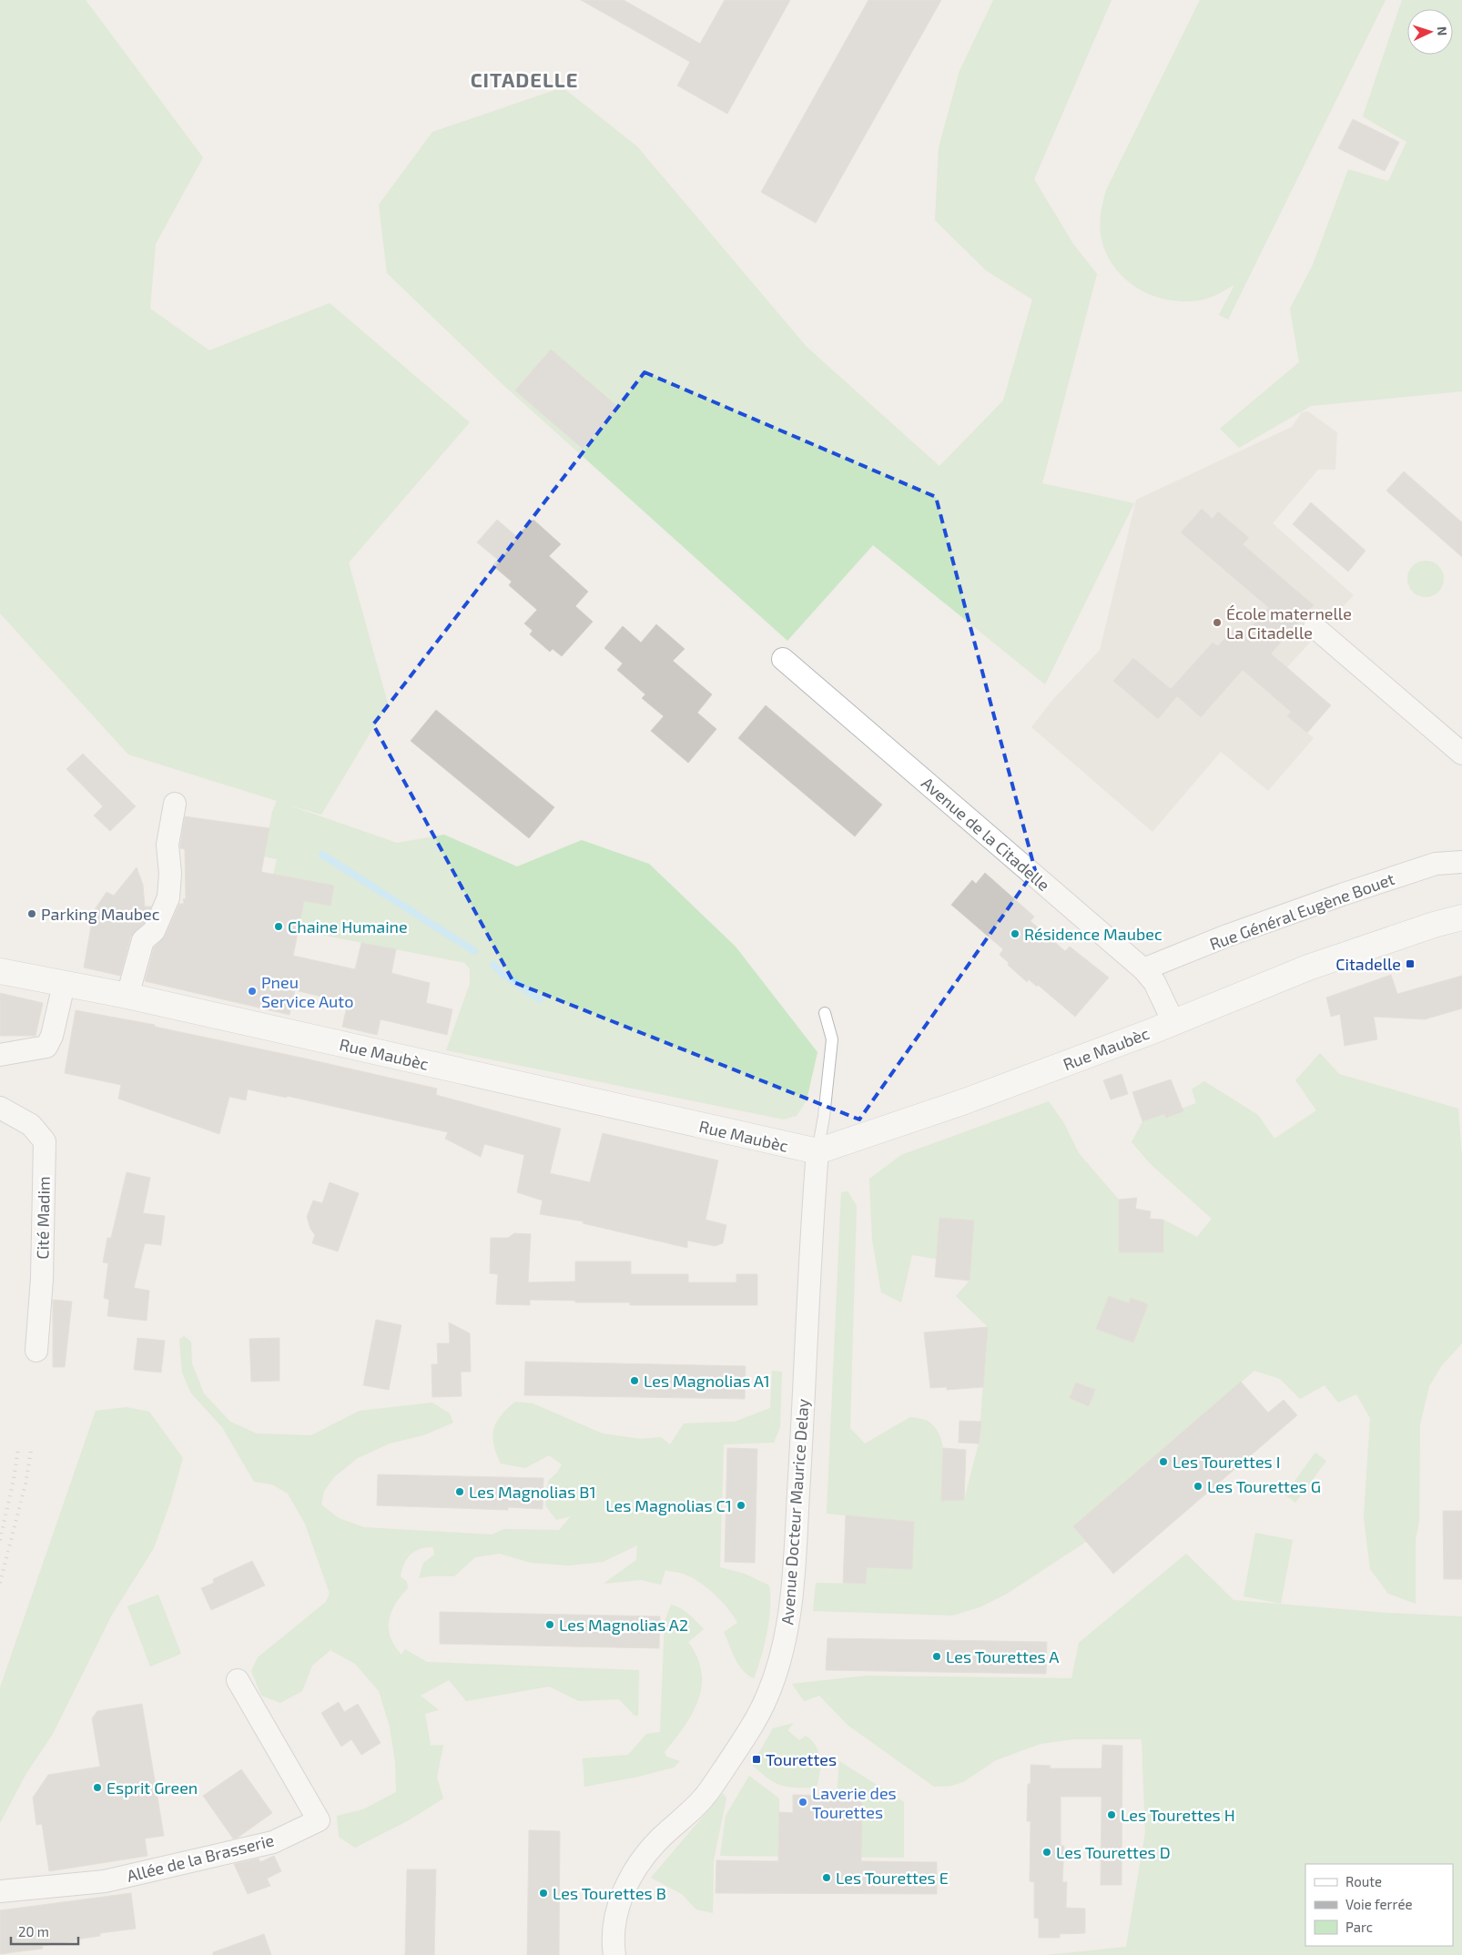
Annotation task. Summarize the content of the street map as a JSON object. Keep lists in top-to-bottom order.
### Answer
{
  "streets": {
    "main road": ["Rue Maubèc"],
    "street": [
      "Avenue de la Citadelle",
      "Rue Général Eugène Bouet",
      "Cité Madim",
      "Avenue Docteur Maurice Delay",
      "Allée de la Brasserie"
    ]
  },
  "crossings": [
    ["Avenue de la Citadelle", "Rue Général Eugène Bouet"],
    ["Avenue de la Citadelle", "Rue Maubèc"],
    ["Rue Maubèc", "Avenue Docteur Maurice Delay"]
  ],
  "districts": ["CITADELLE"],
  "places": {
    "other": [
      "École maternelle La Citadelle",
      "Parking Maubec",
      "Chaine Humaine",
      "Résidence Maubec",
      "Pneu Service Auto",
      "Les Magnolias A1",
      "Les Tourettes I",
      "Les Tourettes G",
      "Les Magnolias B1",
      "Les Magnolias C1",
      "Les Magnolias A2",
      "Les Tourettes A",
      "Esprit Green",
      "Laverie des Tourettes",
      "Les Tourettes H",
      "Les Tourettes D",
      "Les Tourettes E",
      "Les Tourettes B"
    ],
    "transit": ["Citadelle", "Tourettes"]
  },
  "legend": ["Route", "Voie ferrée", "Parc"],
  "scale_bar": "20 m",
  "north": "right"
}
